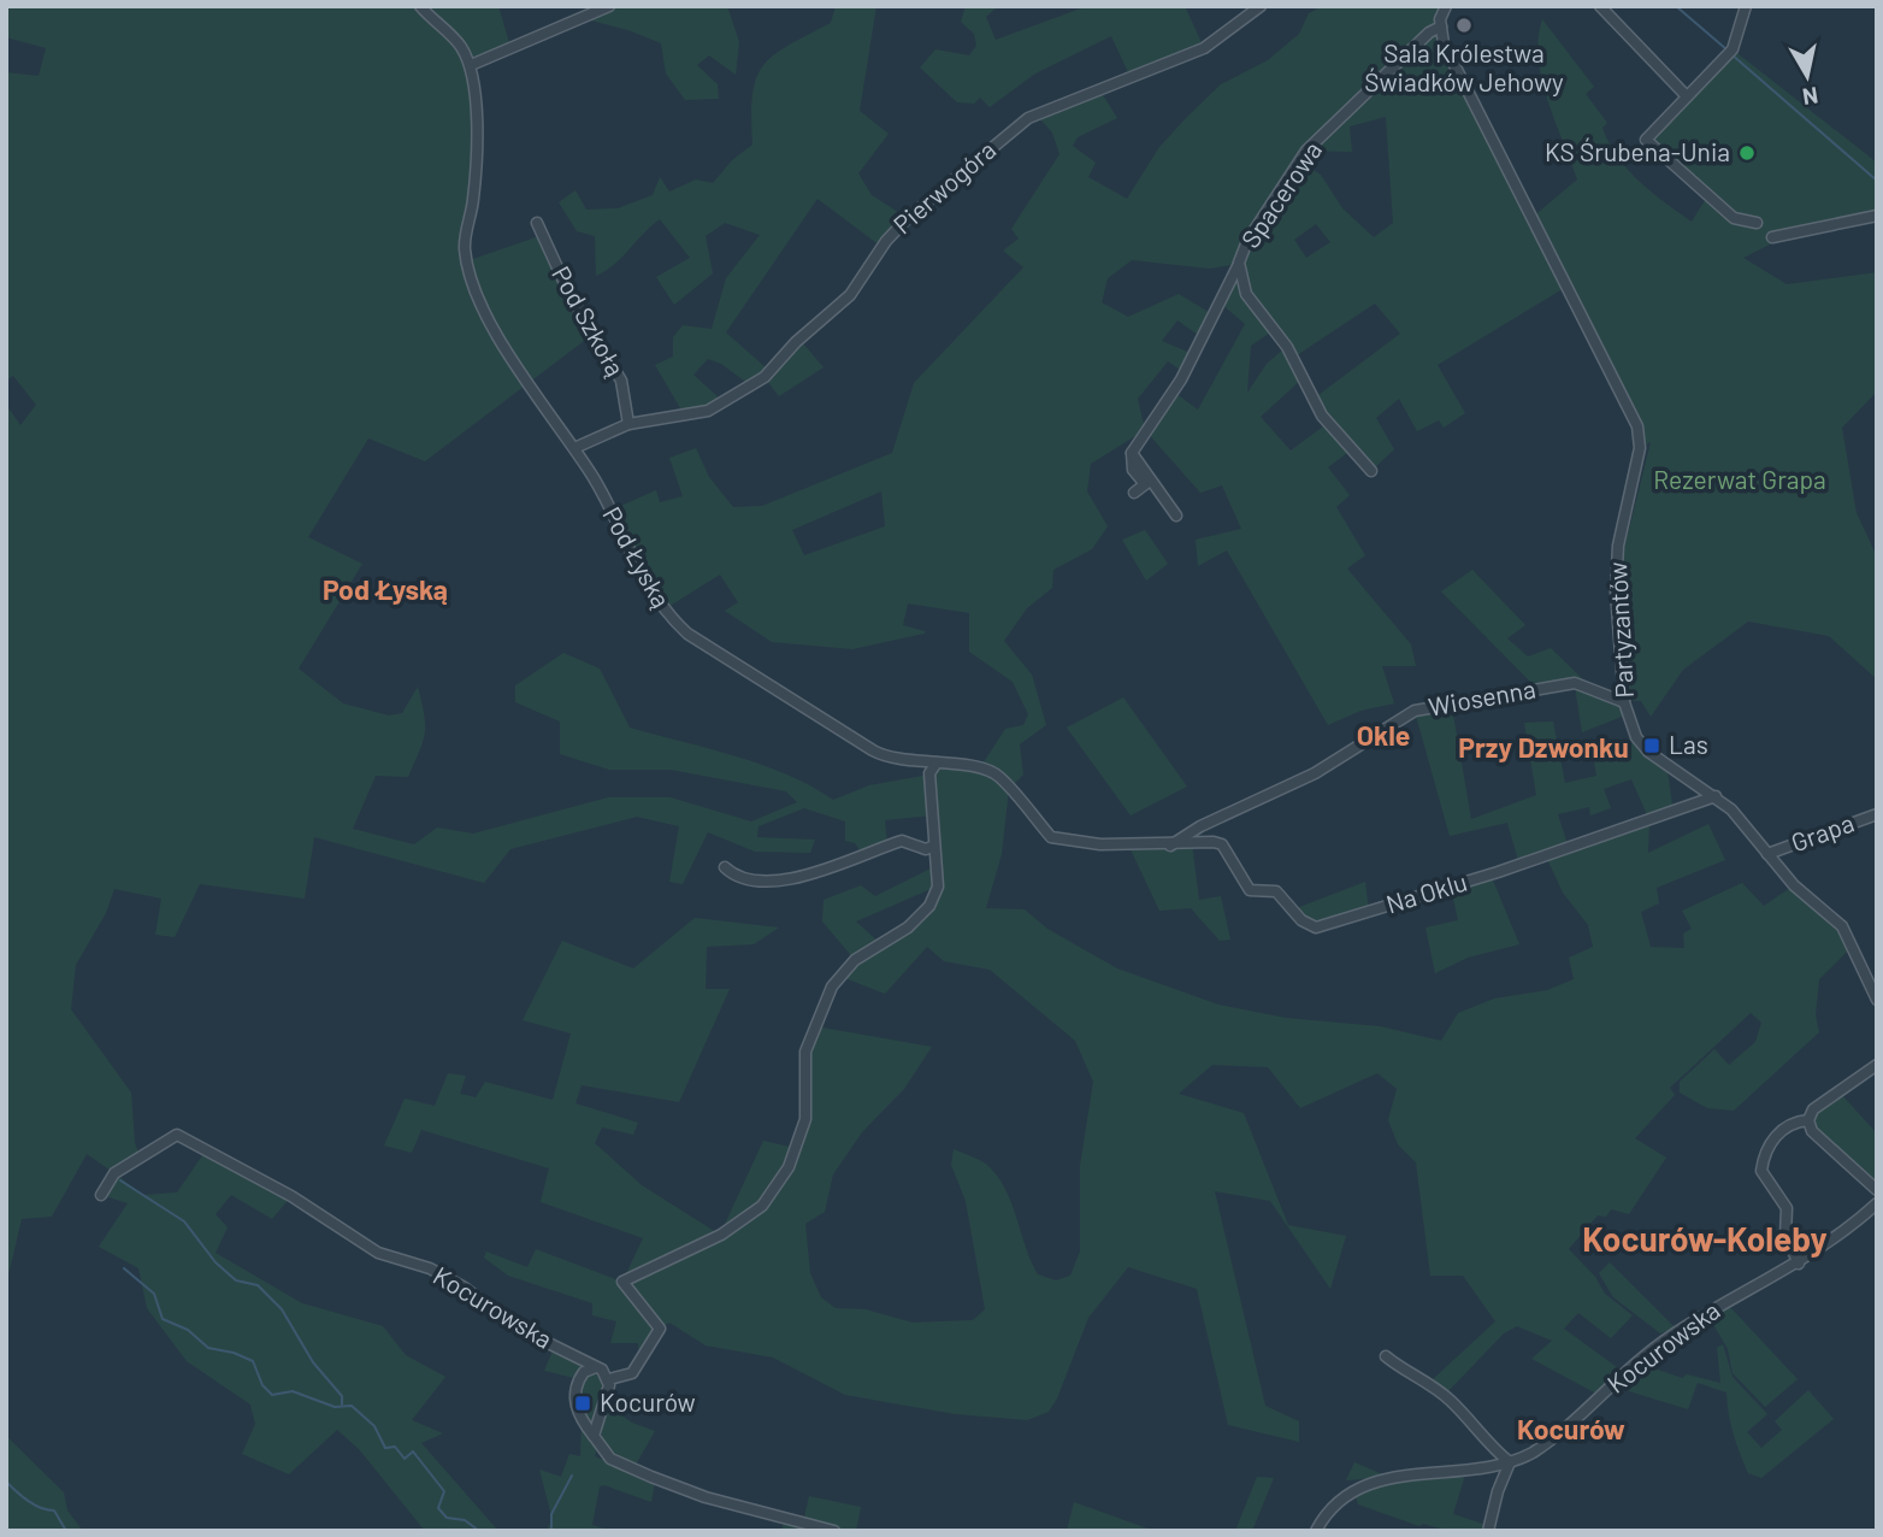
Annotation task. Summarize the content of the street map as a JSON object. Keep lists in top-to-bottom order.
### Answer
{
  "streets": {
    "street": [
      "Pierwogóra",
      "Spacerowa",
      "Pod Szkołą",
      "Pod Łyską",
      "Partyzantów",
      "Wiosenna",
      "Grapa",
      "Na Oklu",
      "Kocurowska"
    ]
  },
  "crossings": [
    ["Pierwogóra", "Pod Szkołą"],
    ["Pierwogóra", "Pod Łyską"],
    ["Spacerowa", "Partyzantów"],
    ["Pod Łyską", "Wiosenna"],
    ["Pod Łyską", "Na Oklu"],
    ["Partyzantów", "Wiosenna"],
    ["Partyzantów", "Grapa"],
    ["Partyzantów", "Na Oklu"],
    ["Wiosenna", "Na Oklu"]
  ],
  "districts": [
    "Pod Łyską",
    "Okle",
    "Przy Dzwonku",
    "Kocurów-Koleby",
    "Kocurów"
  ],
  "parks": ["Rezerwat Grapa"],
  "places": {
    "other": ["Sala Królestwa Świadków Jehowy", "KS Śrubena-Unia"],
    "transit": ["Las", "Kocurów"]
  },
  "north": "bottom"
}
